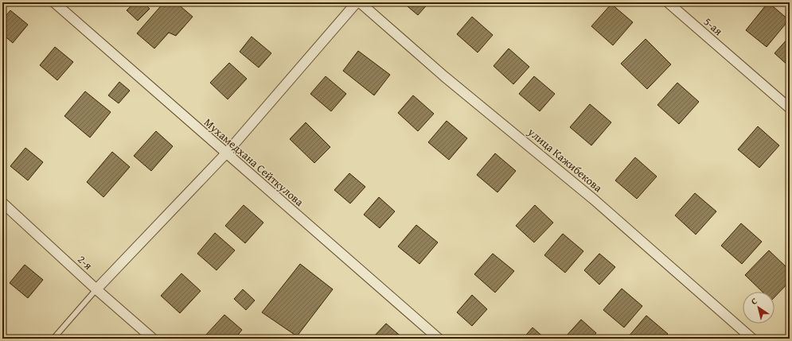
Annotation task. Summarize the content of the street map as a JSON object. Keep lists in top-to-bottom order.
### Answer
{
  "streets": {
    "street": [
      "5-ая",
      "улица Кажибекова",
      "Мухамедхана Сейткулова",
      "2-я"
    ]
  },
  "north": "top left"
}
